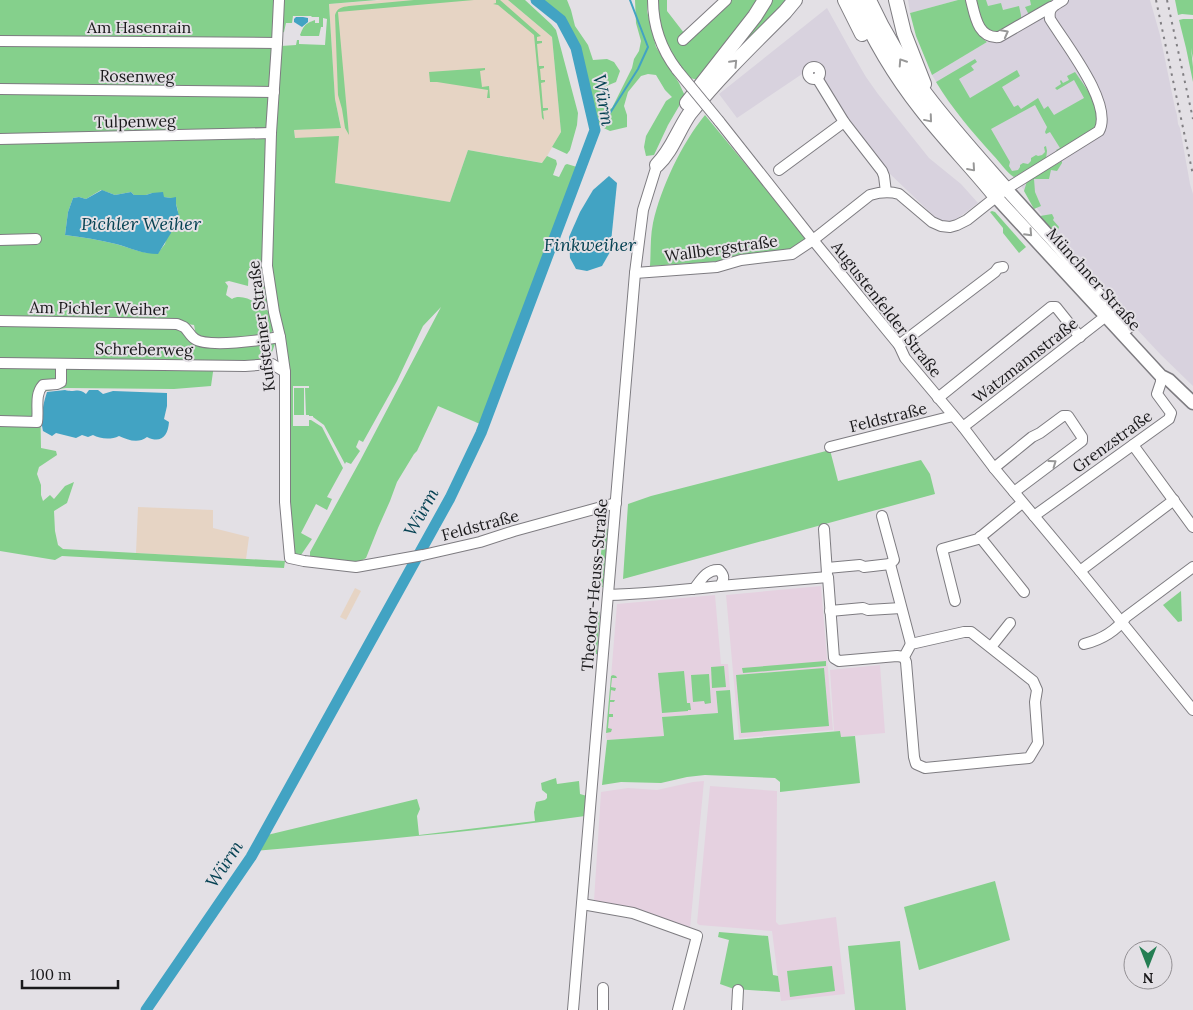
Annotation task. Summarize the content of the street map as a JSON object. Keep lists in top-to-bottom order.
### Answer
{
  "streets": {
    "main road": ["Münchner Straße"],
    "street": [
      "Am Hasenrain",
      "Rosenweg",
      "Tulpenweg",
      "Wallbergstraße",
      "Am Pichler Weiher",
      "Augustenfelder Straße",
      "Kufsteiner Straße",
      "Schreberweg",
      "Watzmannstraße",
      "Feldstraße",
      "Grenzstraße",
      "Theodor-Heuss-Straße"
    ]
  },
  "crossings": [
    ["Am Hasenrain", "Kufsteiner Straße"],
    ["Rosenweg", "Kufsteiner Straße"],
    ["Tulpenweg", "Kufsteiner Straße"],
    ["Wallbergstraße", "Augustenfelder Straße"],
    ["Wallbergstraße", "Theodor-Heuss-Straße"],
    ["Münchner Straße", "Watzmannstraße"],
    ["Münchner Straße", "Grenzstraße"],
    ["Am Pichler Weiher", "Kufsteiner Straße"],
    ["Augustenfelder Straße", "Watzmannstraße"],
    ["Augustenfelder Straße", "Feldstraße"],
    ["Augustenfelder Straße", "Grenzstraße"],
    ["Kufsteiner Straße", "Schreberweg"],
    ["Kufsteiner Straße", "Feldstraße"],
    ["Feldstraße", "Theodor-Heuss-Straße"]
  ],
  "water": ["Würm", "Pichler Weiher", "Finkweiher"],
  "scale_bar": "100 m",
  "north": "bottom"
}
